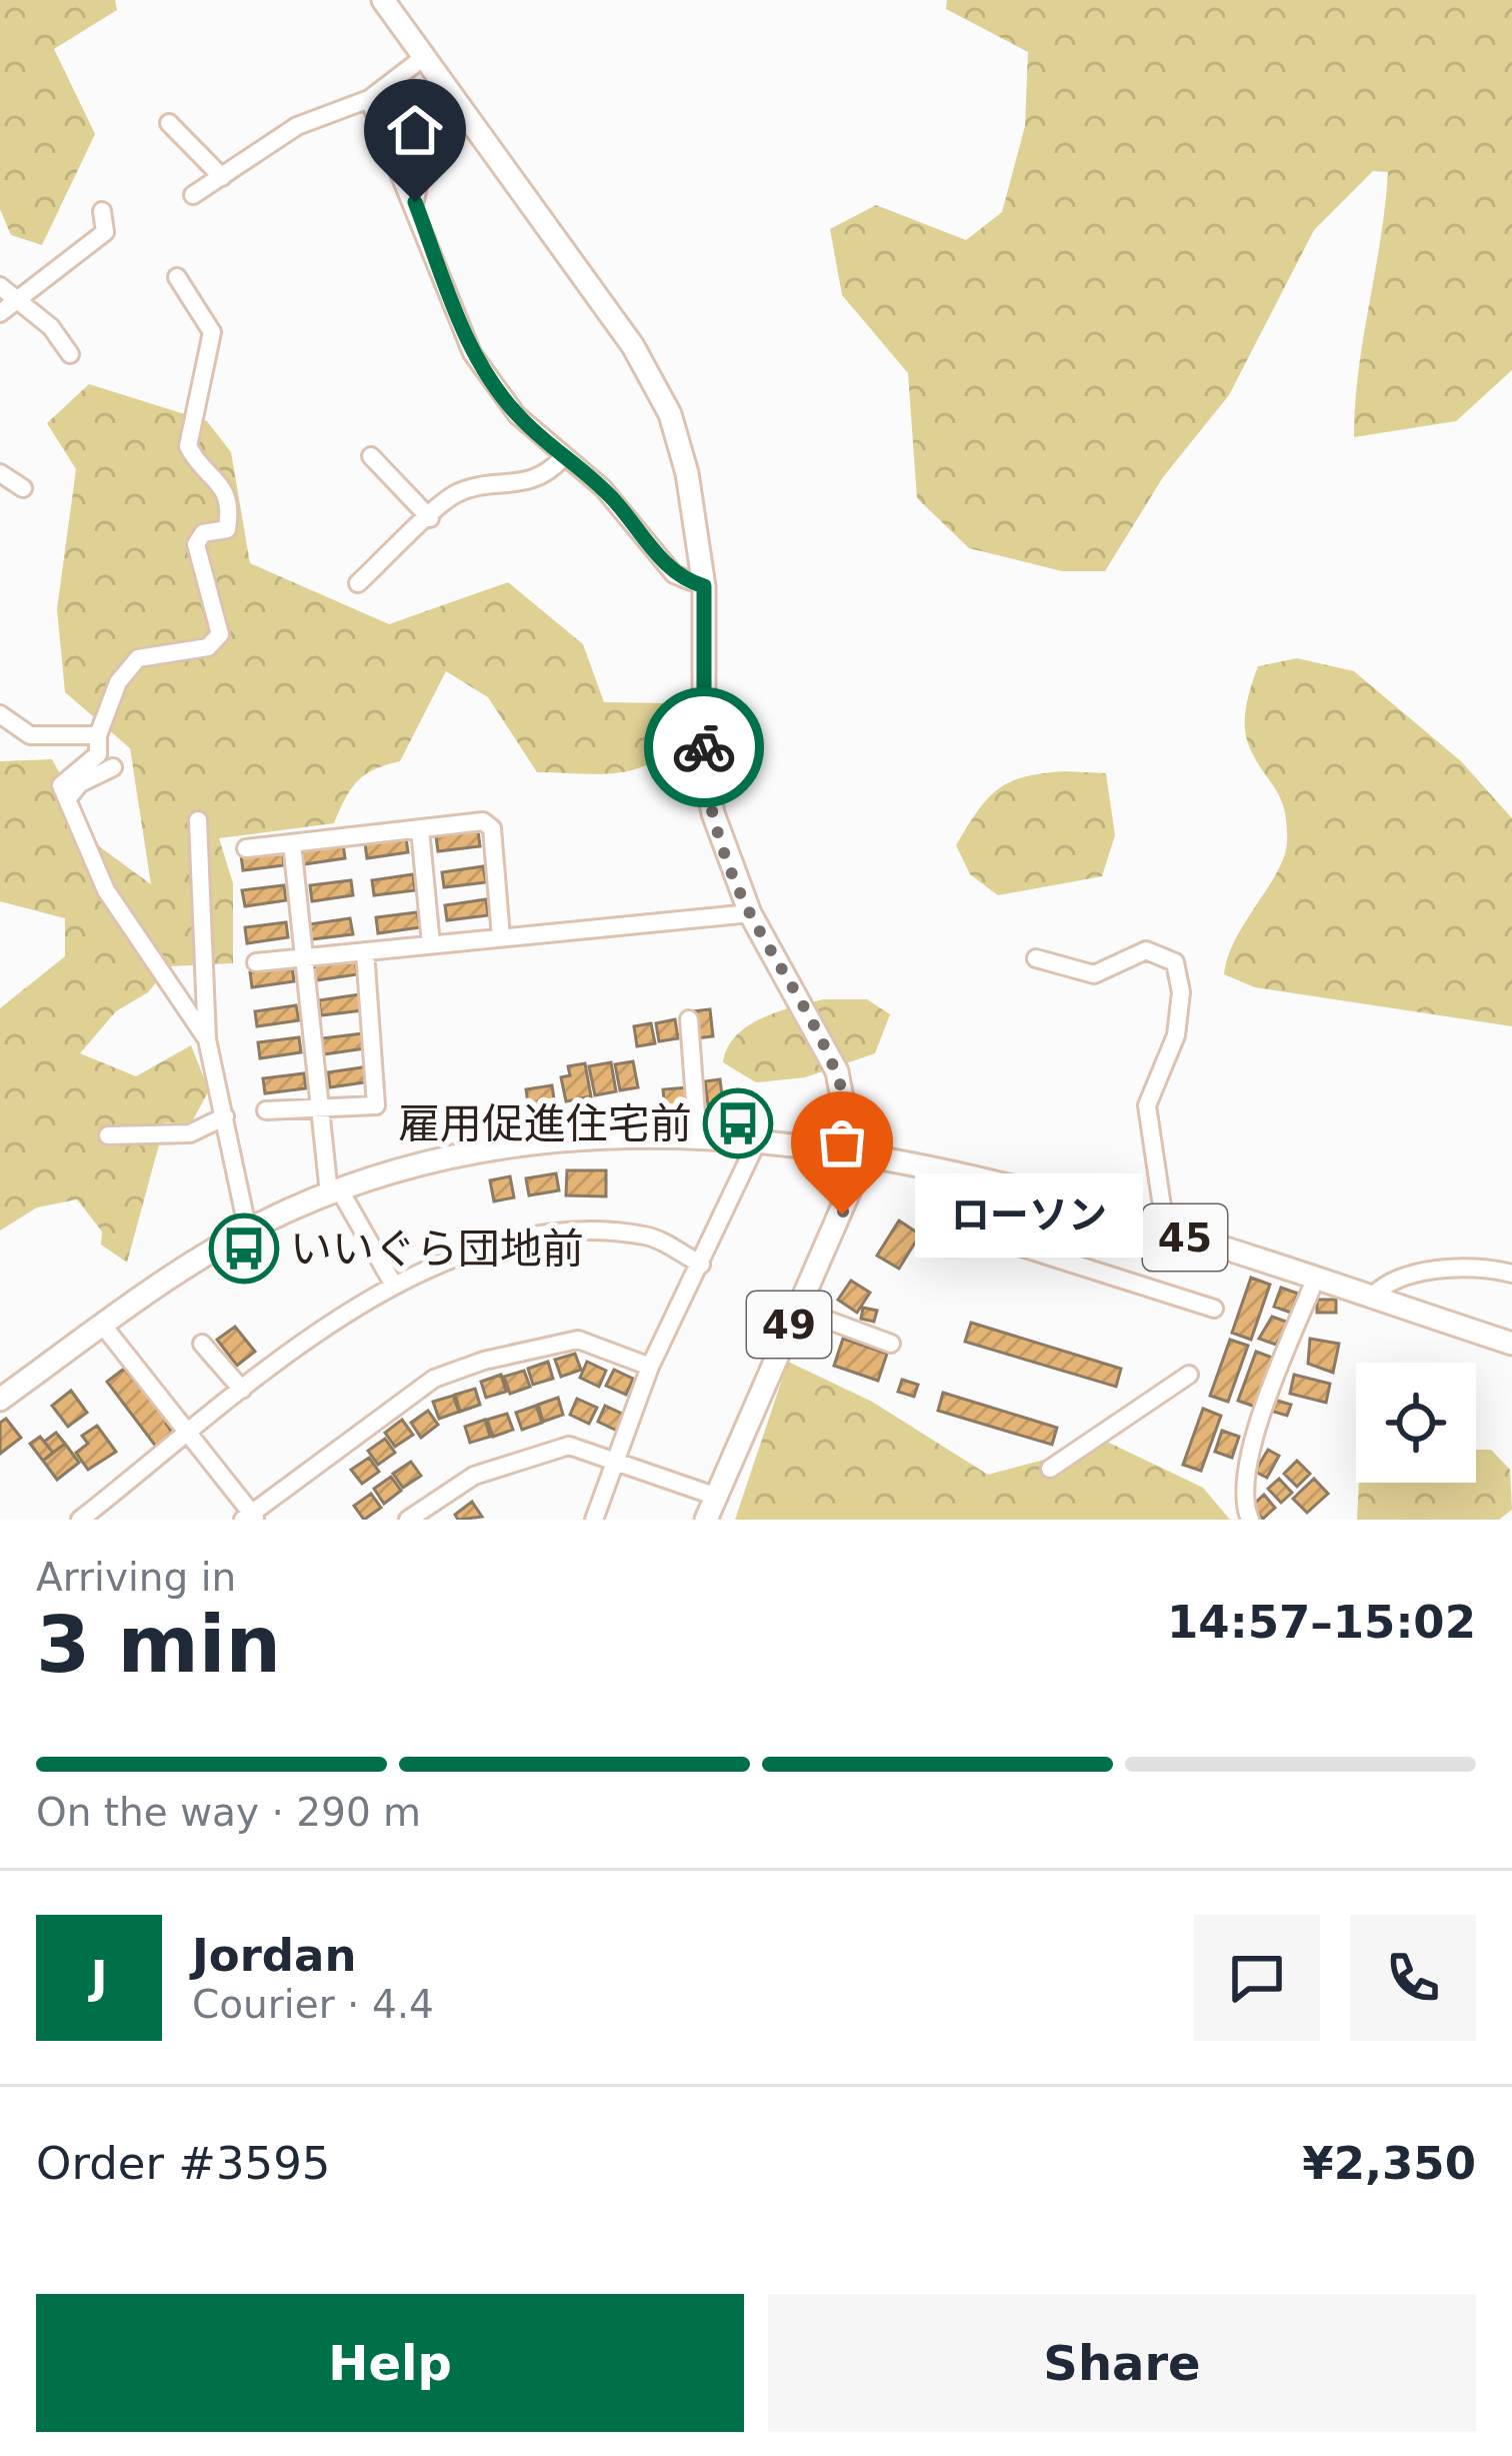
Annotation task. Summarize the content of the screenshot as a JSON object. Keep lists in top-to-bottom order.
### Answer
{
  "streets": {
    "main road": ["45", "49"]
  },
  "crossings": [
    ["45", "49"]
  ],
  "places": {
    "bus stop": ["雇用促進住宅前", "いいぐら団地前"],
    "other": ["ローソン"]
  },
  "page": {
    "bubble": "ローソン",
    "heading": ["3 min", "Arriving in", "14:57–15:02"],
    "panel": [
      "Jordan",
      "Courier · 4.4",
      "Order #3595",
      "¥2,350"
    ],
    "bar": "On the way · 290 m",
    "round": "J",
    "buttons": ["Help", "Share"]
  }
}
